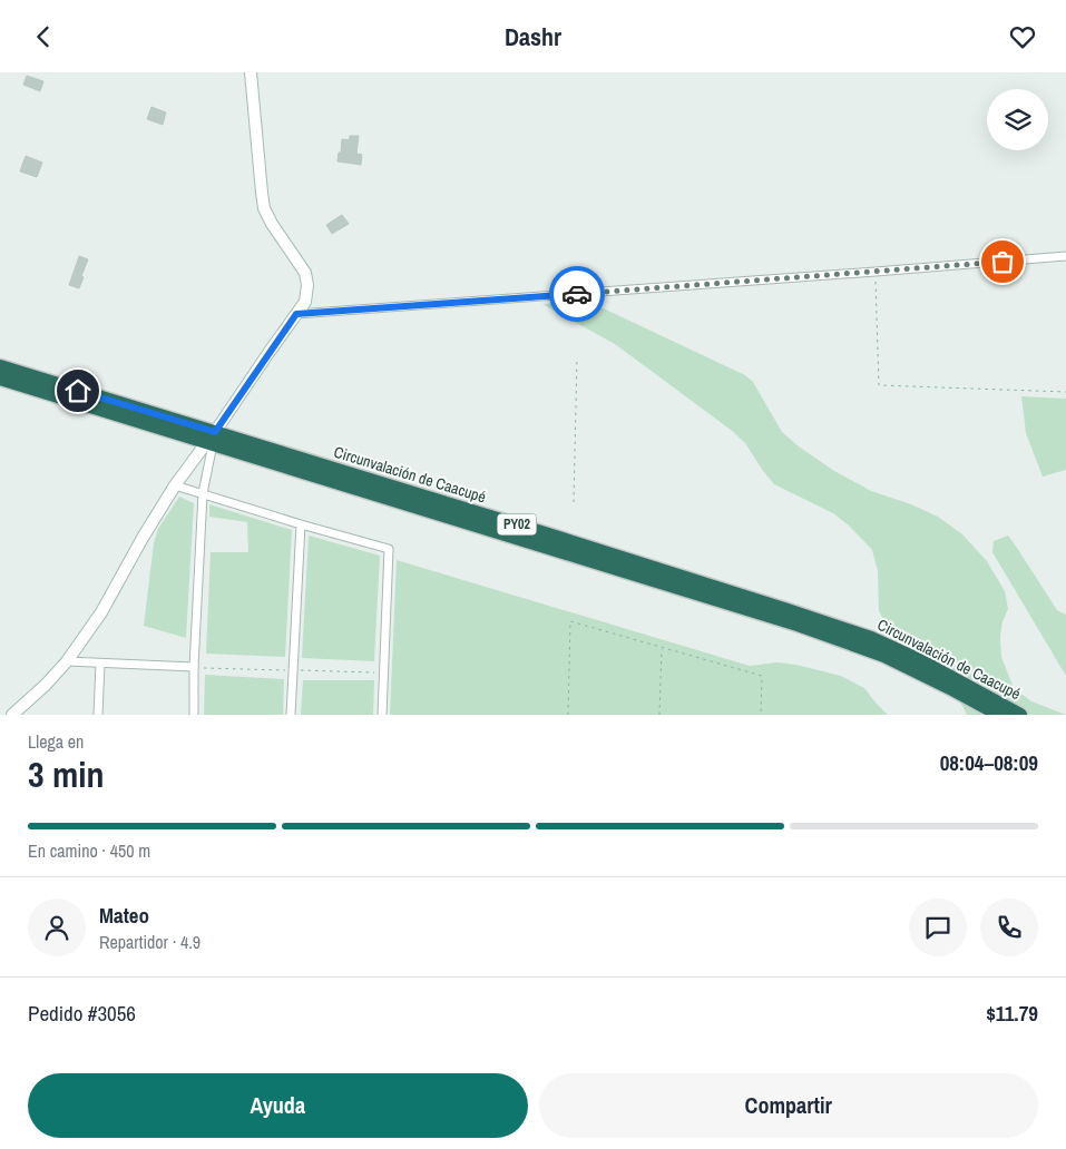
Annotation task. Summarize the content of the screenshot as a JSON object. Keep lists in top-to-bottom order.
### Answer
{
  "streets": {
    "highway": ["Circunvalación de Caacupé", "PY02"]
  },
  "page": {
    "header": "Dashr",
    "heading": ["3 min", "Llega en", "08:04–08:09"],
    "panel": [
      "Mateo",
      "Repartidor · 4.9",
      "Pedido #3056",
      "$11.79"
    ],
    "bar": "En camino · 450 m",
    "buttons": ["Ayuda", "Compartir"]
  }
}
